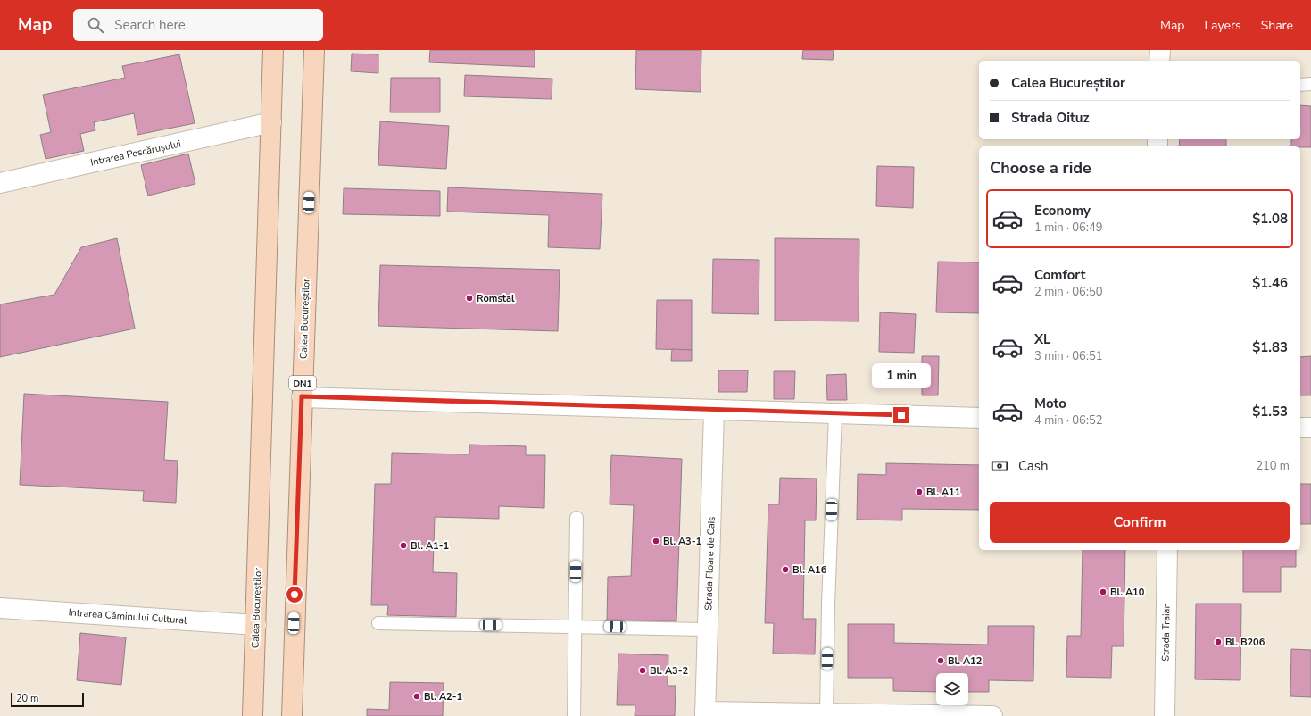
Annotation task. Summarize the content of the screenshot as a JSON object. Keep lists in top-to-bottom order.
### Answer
{
  "streets": {
    "highway": ["Calea Bucureștilor", "DN1"],
    "street": [
      "Intrarea Pescărușului",
      "Strada Floare de Cais",
      "Intrarea Căminului Cultural",
      "Strada Traian"
    ]
  },
  "crossings": [
    ["Intrarea Pescărușului", "Calea Bucureștilor"],
    ["Calea Bucureștilor", "Intrarea Căminului Cultural"]
  ],
  "places": [
    "Romstal",
    "Bl. A11",
    "Bl. A3-1",
    "Bl. A1-1",
    "Bl. A16",
    "Bl. A10",
    "Bl. B206",
    "Bl. A12",
    "Bl. A3-2",
    "Bl. A2-1"
  ],
  "scale_bar": "20 m",
  "page": {
    "header": "Map",
    "search": "Search here",
    "nav": ["Map", "Layers", "Share"],
    "banner": ["Calea Bucureștilor", "Strada Oituz"],
    "heading": "Choose a ride",
    "list": [
      {
        "name": "Economy",
        "note": "1 min · 06:49",
        "value": "$1.08"
      },
      {
        "name": "Comfort",
        "note": "2 min · 06:50",
        "value": "$1.46"
      },
      {
        "name": "XL",
        "note": "3 min · 06:51",
        "value": "$1.83"
      },
      {
        "name": "Moto",
        "note": "4 min · 06:52",
        "value": "$1.53"
      }
    ],
    "bubble": "1 min",
    "pay": ["Cash", "210 m"],
    "buttons": "Confirm",
    "scale": "20 m"
  }
}
